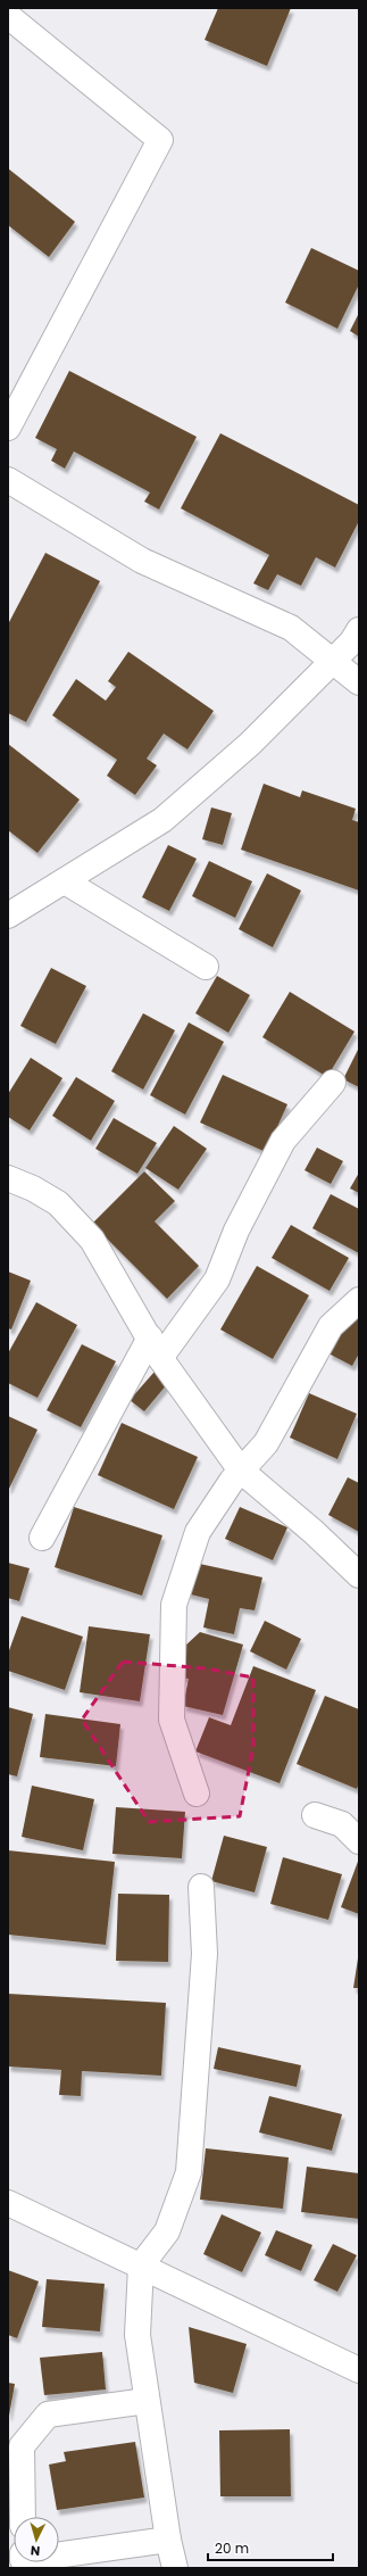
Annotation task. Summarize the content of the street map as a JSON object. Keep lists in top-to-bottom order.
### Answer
{
  "scale_bar": "20 m",
  "north": "bottom"
}
